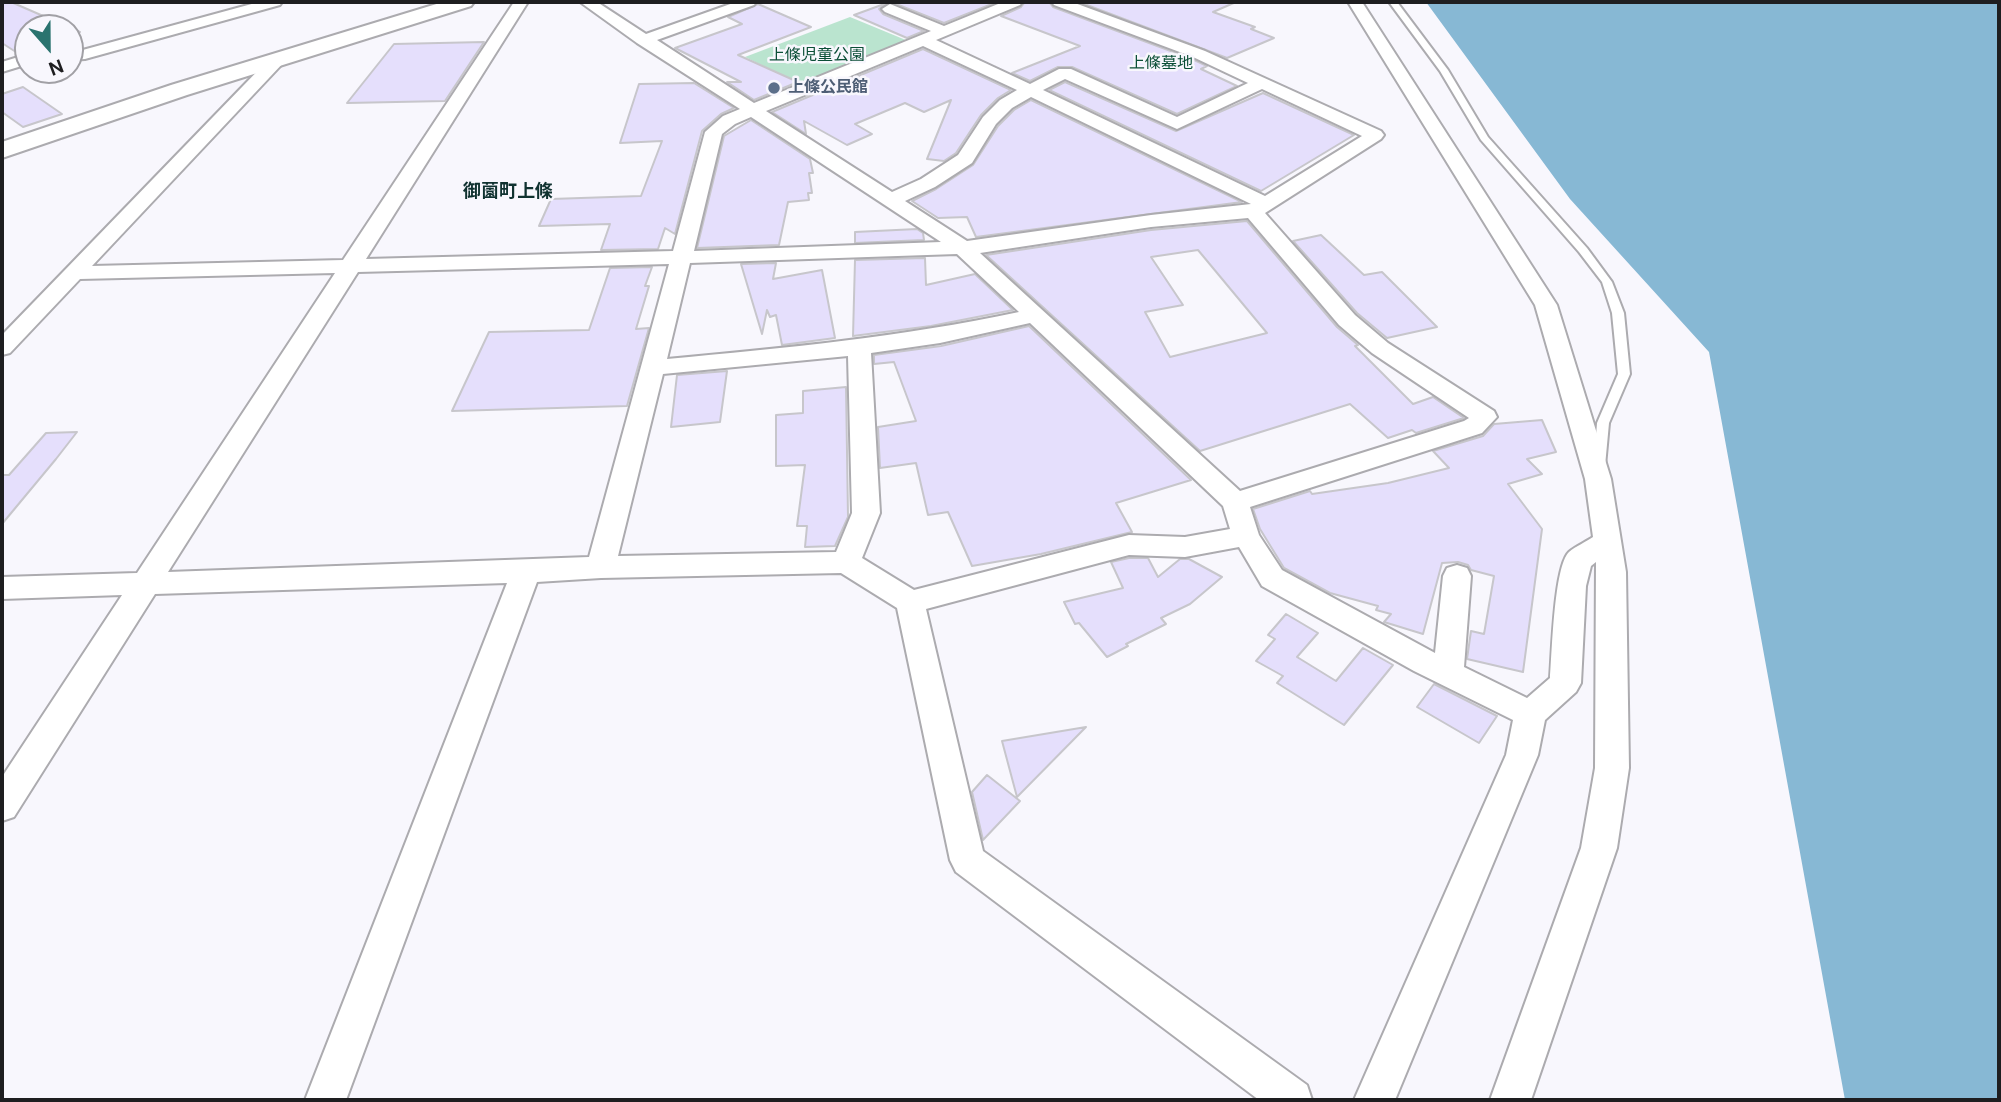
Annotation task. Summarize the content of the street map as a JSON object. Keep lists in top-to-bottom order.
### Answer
{
  "districts": ["御薗町上條"],
  "parks": ["上條児童公園", "上條墓地"],
  "places": ["上條公民館"],
  "north": "bottom"
}
